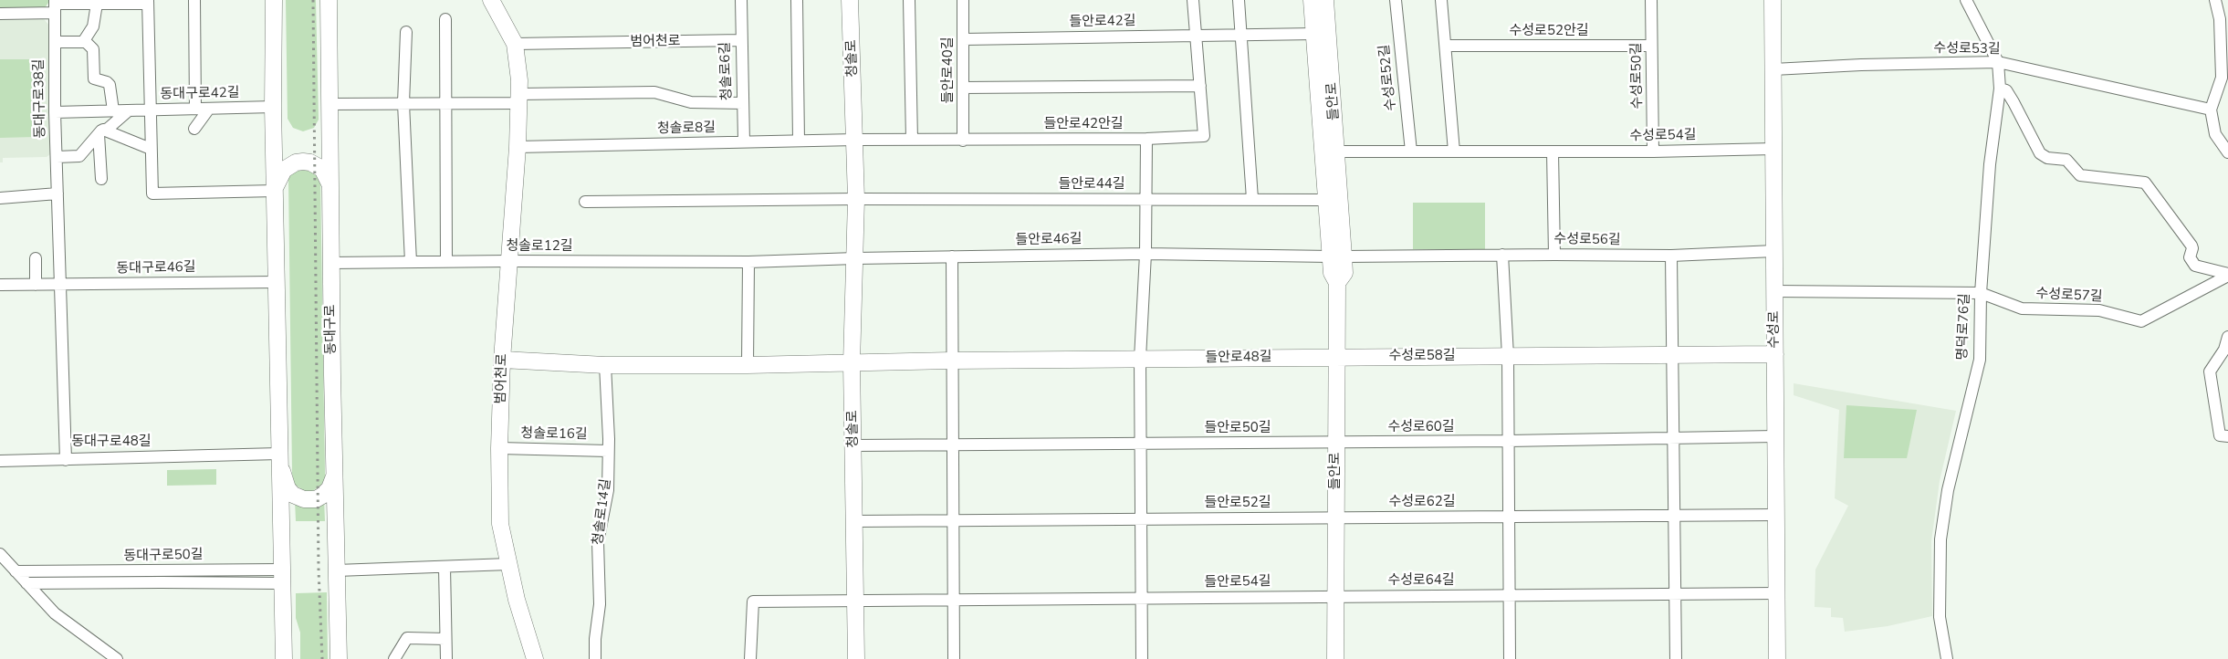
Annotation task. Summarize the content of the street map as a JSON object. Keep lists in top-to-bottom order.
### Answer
{
  "streets": {
    "main road": [
      "범어천로",
      "청솔로",
      "들안로",
      "동대구로",
      "수성로",
      "수성로58길",
      "들안로48길"
    ],
    "street": [
      "들안로42길",
      "수성로52안길",
      "수성로53길",
      "들안로40길",
      "청솔로6길",
      "수성로50길",
      "수성로52길",
      "동대구로42길",
      "동대구로38길",
      "들안로42안길",
      "청솔로8길",
      "수성로54길",
      "들안로44길",
      "들안로46길",
      "수성로56길",
      "청솔로12길",
      "동대구로46길",
      "수성로57길",
      "명덕로76길",
      "수성로60길",
      "들안로50길",
      "청솔로16길",
      "동대구로48길",
      "수성로62길",
      "들안로52길",
      "청솔로14길",
      "동대구로50길",
      "수성로64길",
      "들안로54길"
    ]
  },
  "crossings": [
    ["들안로42길", "들안로40길"],
    ["들안로42길", "들안로"],
    ["들안로42길", "들안로42안길"],
    ["수성로52안길", "수성로50길"],
    ["범어천로", "청솔로6길"],
    ["범어천로", "청솔로8길"],
    ["범어천로", "청솔로12길"],
    ["범어천로", "청솔로16길"],
    ["수성로53길", "명덕로76길"],
    ["수성로53길", "수성로"],
    ["청솔로", "들안로42안길"],
    ["청솔로", "청솔로8길"],
    ["청솔로", "들안로44길"],
    ["청솔로", "들안로46길"],
    ["청솔로", "청솔로12길"],
    ["청솔로", "들안로48길"],
    ["청솔로", "들안로50길"],
    ["청솔로", "들안로52길"],
    ["청솔로", "들안로54길"],
    ["들안로40길", "들안로42안길"],
    ["청솔로6길", "청솔로8길"],
    ["수성로50길", "수성로54길"],
    ["수성로52길", "수성로54길"],
    ["동대구로42길", "동대구로38길"],
    ["동대구로38길", "동대구로46길"],
    ["동대구로38길", "동대구로48길"],
    ["들안로", "수성로54길"],
    ["들안로", "들안로44길"],
    ["들안로", "들안로46길"],
    ["들안로", "수성로56길"],
    ["들안로", "수성로58길"],
    ["들안로", "들안로48길"],
    ["들안로", "수성로60길"],
    ["들안로", "들안로50길"],
    ["들안로", "수성로62길"],
    ["들안로", "들안로52길"],
    ["들안로", "수성로64길"],
    ["들안로", "들안로54길"],
    ["들안로42안길", "청솔로8길"],
    ["수성로54길", "수성로"],
    ["들안로46길", "수성로56길"],
    ["들안로46길", "청솔로12길"],
    ["수성로56길", "수성로"],
    ["청솔로12길", "동대구로"],
    ["동대구로46길", "동대구로48길"],
    ["수성로57길", "명덕로76길"],
    ["수성로57길", "수성로"],
    ["수성로", "수성로58길"],
    ["수성로", "수성로60길"],
    ["수성로", "수성로62길"],
    ["수성로", "수성로64길"],
    ["수성로58길", "들안로48길"],
    ["수성로60길", "들안로50길"],
    ["청솔로16길", "청솔로14길"],
    ["수성로62길", "들안로52길"],
    ["수성로64길", "들안로54길"]
  ]
}
